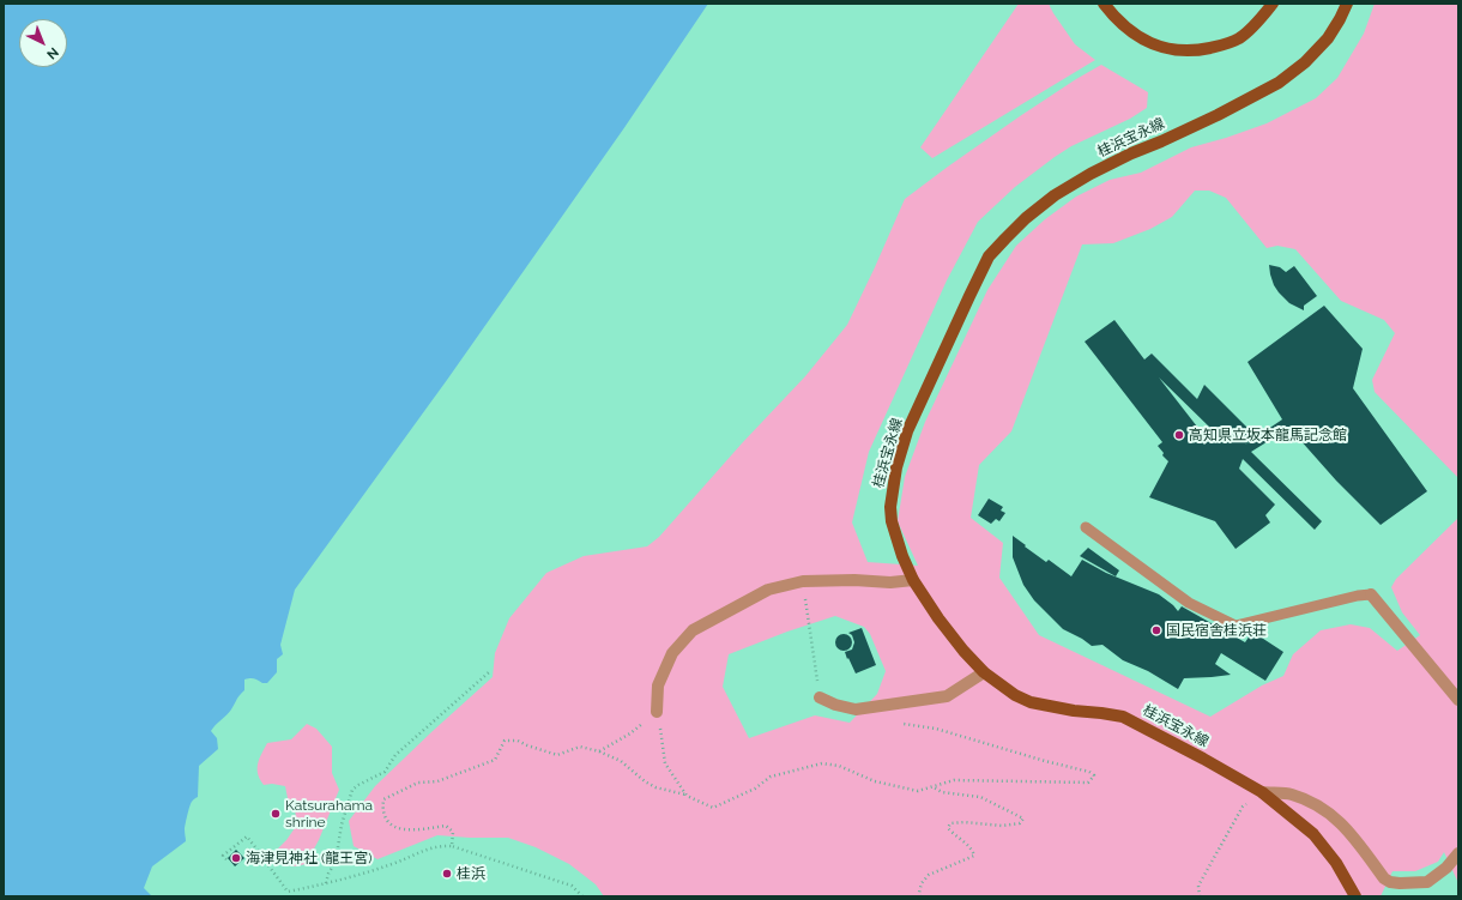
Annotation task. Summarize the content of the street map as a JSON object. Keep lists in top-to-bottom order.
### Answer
{
  "streets": {
    "main road": ["桂浜宝永線"]
  },
  "places": [
    "高知県立坂本龍馬記念館",
    "国民宿舎桂浜荘",
    "Katsurahama shrine",
    "海津見神社 (龍王宮)",
    "桂浜"
  ],
  "north": "bottom right"
}
